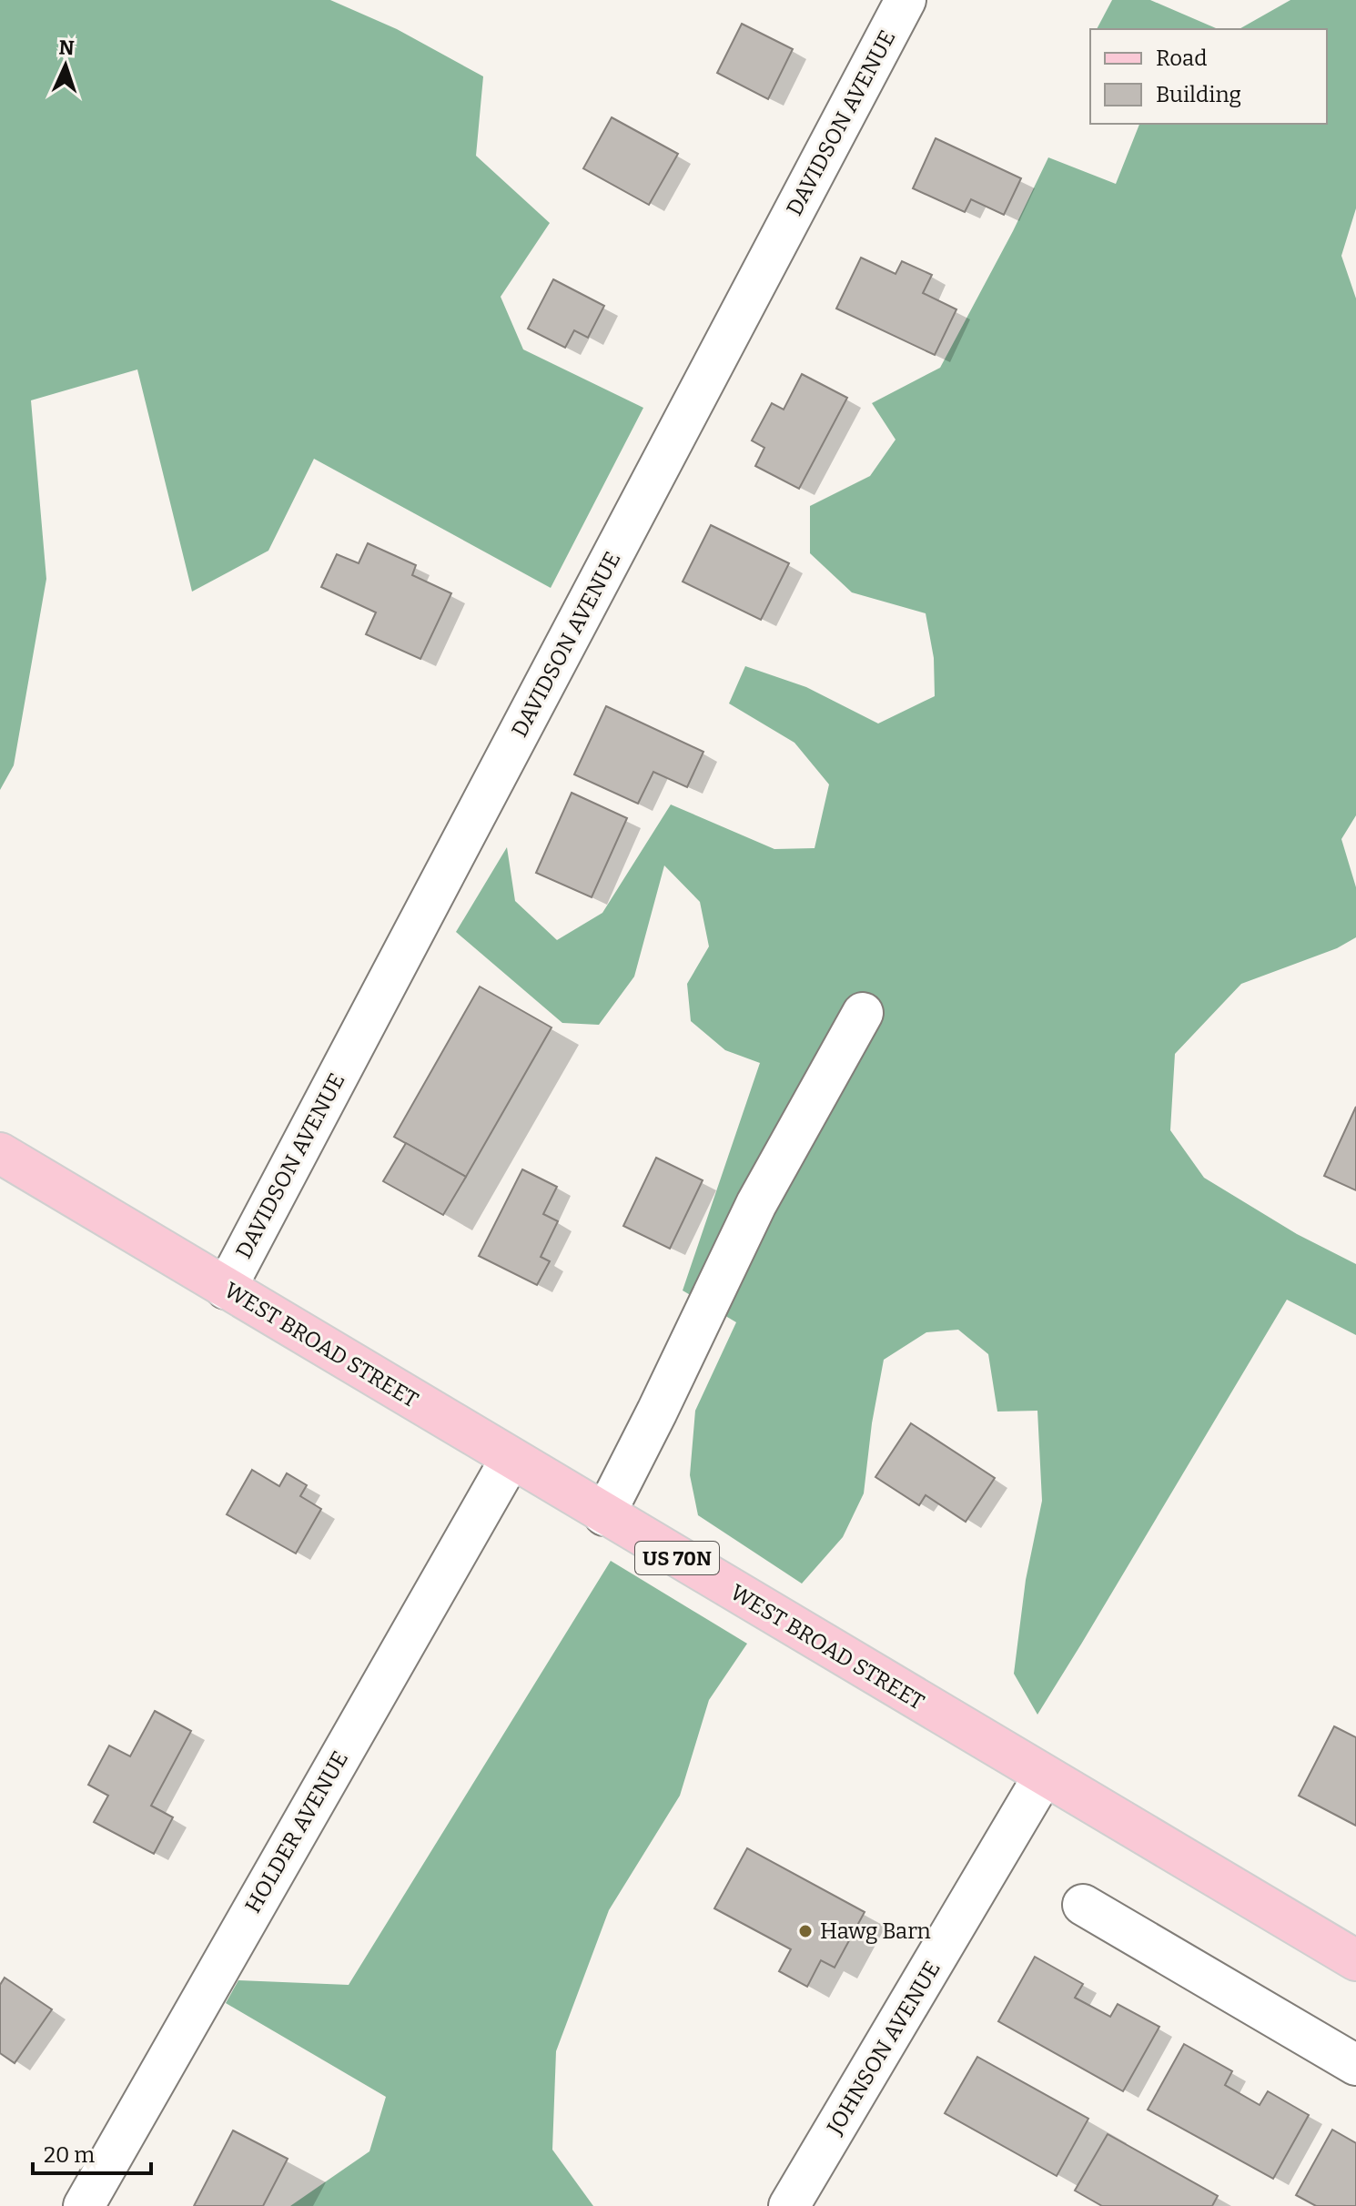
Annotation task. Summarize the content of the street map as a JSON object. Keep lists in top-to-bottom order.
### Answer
{
  "streets": {
    "main road": ["WEST BROAD STREET", "US 70N"],
    "street": ["DAVIDSON AVENUE", "HOLDER AVENUE", "JOHNSON AVENUE"]
  },
  "crossings": [
    ["DAVIDSON AVENUE", "WEST BROAD STREET"],
    ["WEST BROAD STREET", "HOLDER AVENUE"],
    ["WEST BROAD STREET", "JOHNSON AVENUE"]
  ],
  "places": ["Hawg Barn"],
  "legend": ["Road", "Building"],
  "scale_bar": "20 m",
  "north": "top"
}
